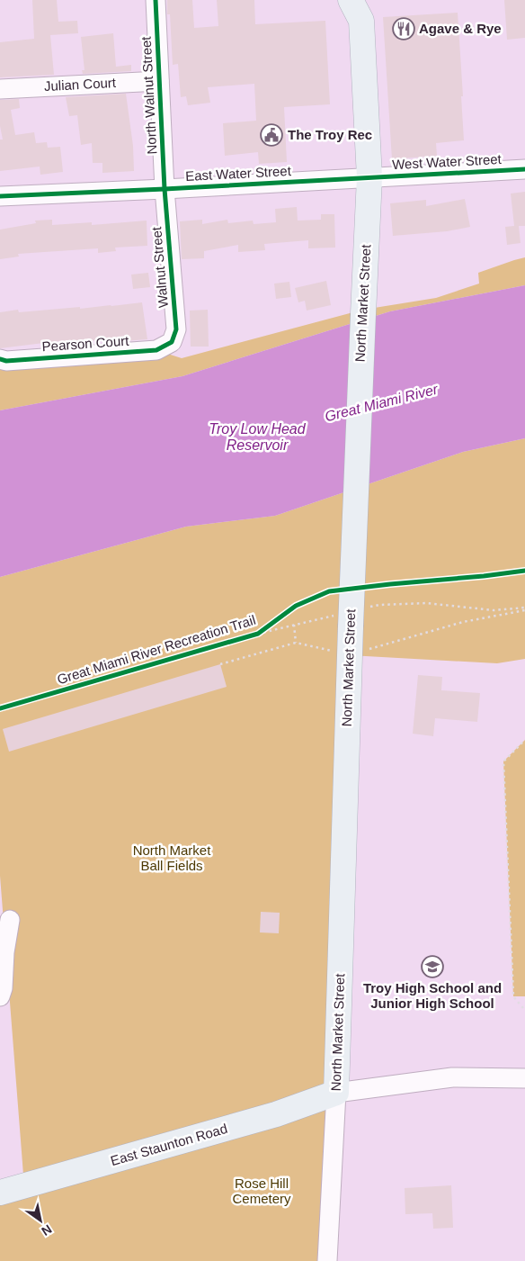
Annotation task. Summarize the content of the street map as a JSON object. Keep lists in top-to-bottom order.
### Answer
{
  "streets": {
    "main road": ["North Market Street", "East Staunton Road"],
    "street": [
      "Julian Court",
      "North Walnut Street",
      "West Water Street",
      "East Water Street",
      "Walnut Street",
      "Pearson Court"
    ],
    "cycle path": ["Great Miami River Recreation Trail"]
  },
  "crossings": [
    ["Julian Court", "North Walnut Street"],
    ["North Walnut Street", "East Water Street"],
    ["North Walnut Street", "Walnut Street"],
    ["West Water Street", "East Water Street"],
    ["West Water Street", "North Market Street"],
    ["East Water Street", "Walnut Street"],
    ["East Water Street", "North Market Street"],
    ["Walnut Street", "Pearson Court"],
    ["North Market Street", "East Staunton Road"]
  ],
  "water": ["Great Miami River", "Troy Low Head Reservoir"],
  "parks": ["North Market Ball Fields", "Rose Hill Cemetery"],
  "places": {
    "restaurant": ["Agave & Rye"],
    "public building": ["The Troy Rec"],
    "school or university": ["Troy High School and Junior High School"]
  },
  "north": "bottom right"
}
